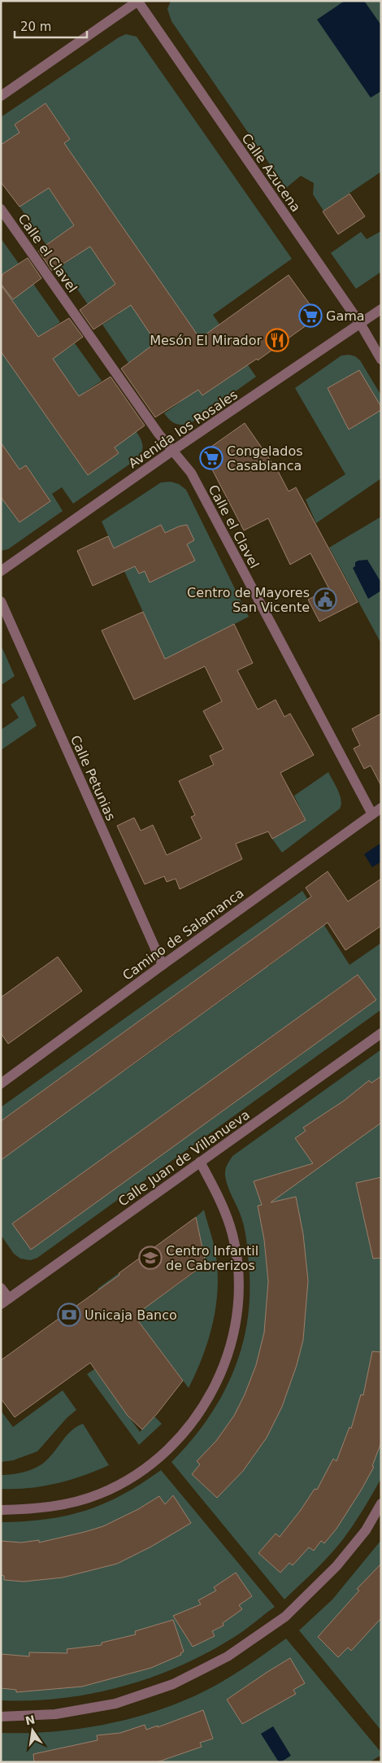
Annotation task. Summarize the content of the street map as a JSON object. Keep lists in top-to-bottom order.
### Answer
{
  "streets": {
    "street": [
      "Calle Azucena",
      "Calle el Clavel",
      "Avenida los Rosales",
      "Calle Petunias",
      "Camino de Salamanca",
      "Calle Juan de Villanueva"
    ]
  },
  "crossings": [
    ["Calle Azucena", "Avenida los Rosales"],
    ["Calle el Clavel", "Avenida los Rosales"],
    ["Calle el Clavel", "Camino de Salamanca"],
    ["Calle Petunias", "Camino de Salamanca"]
  ],
  "places": {
    "supermarket": ["Gama", "Congelados Casablanca"],
    "restaurant": ["Mesón El Mirador"],
    "public building": ["Centro de Mayores San Vicente"],
    "school or university": ["Centro Infantil de Cabrerizos"],
    "bank": ["Unicaja Banco"]
  },
  "scale_bar": "20 m",
  "north": "top"
}
